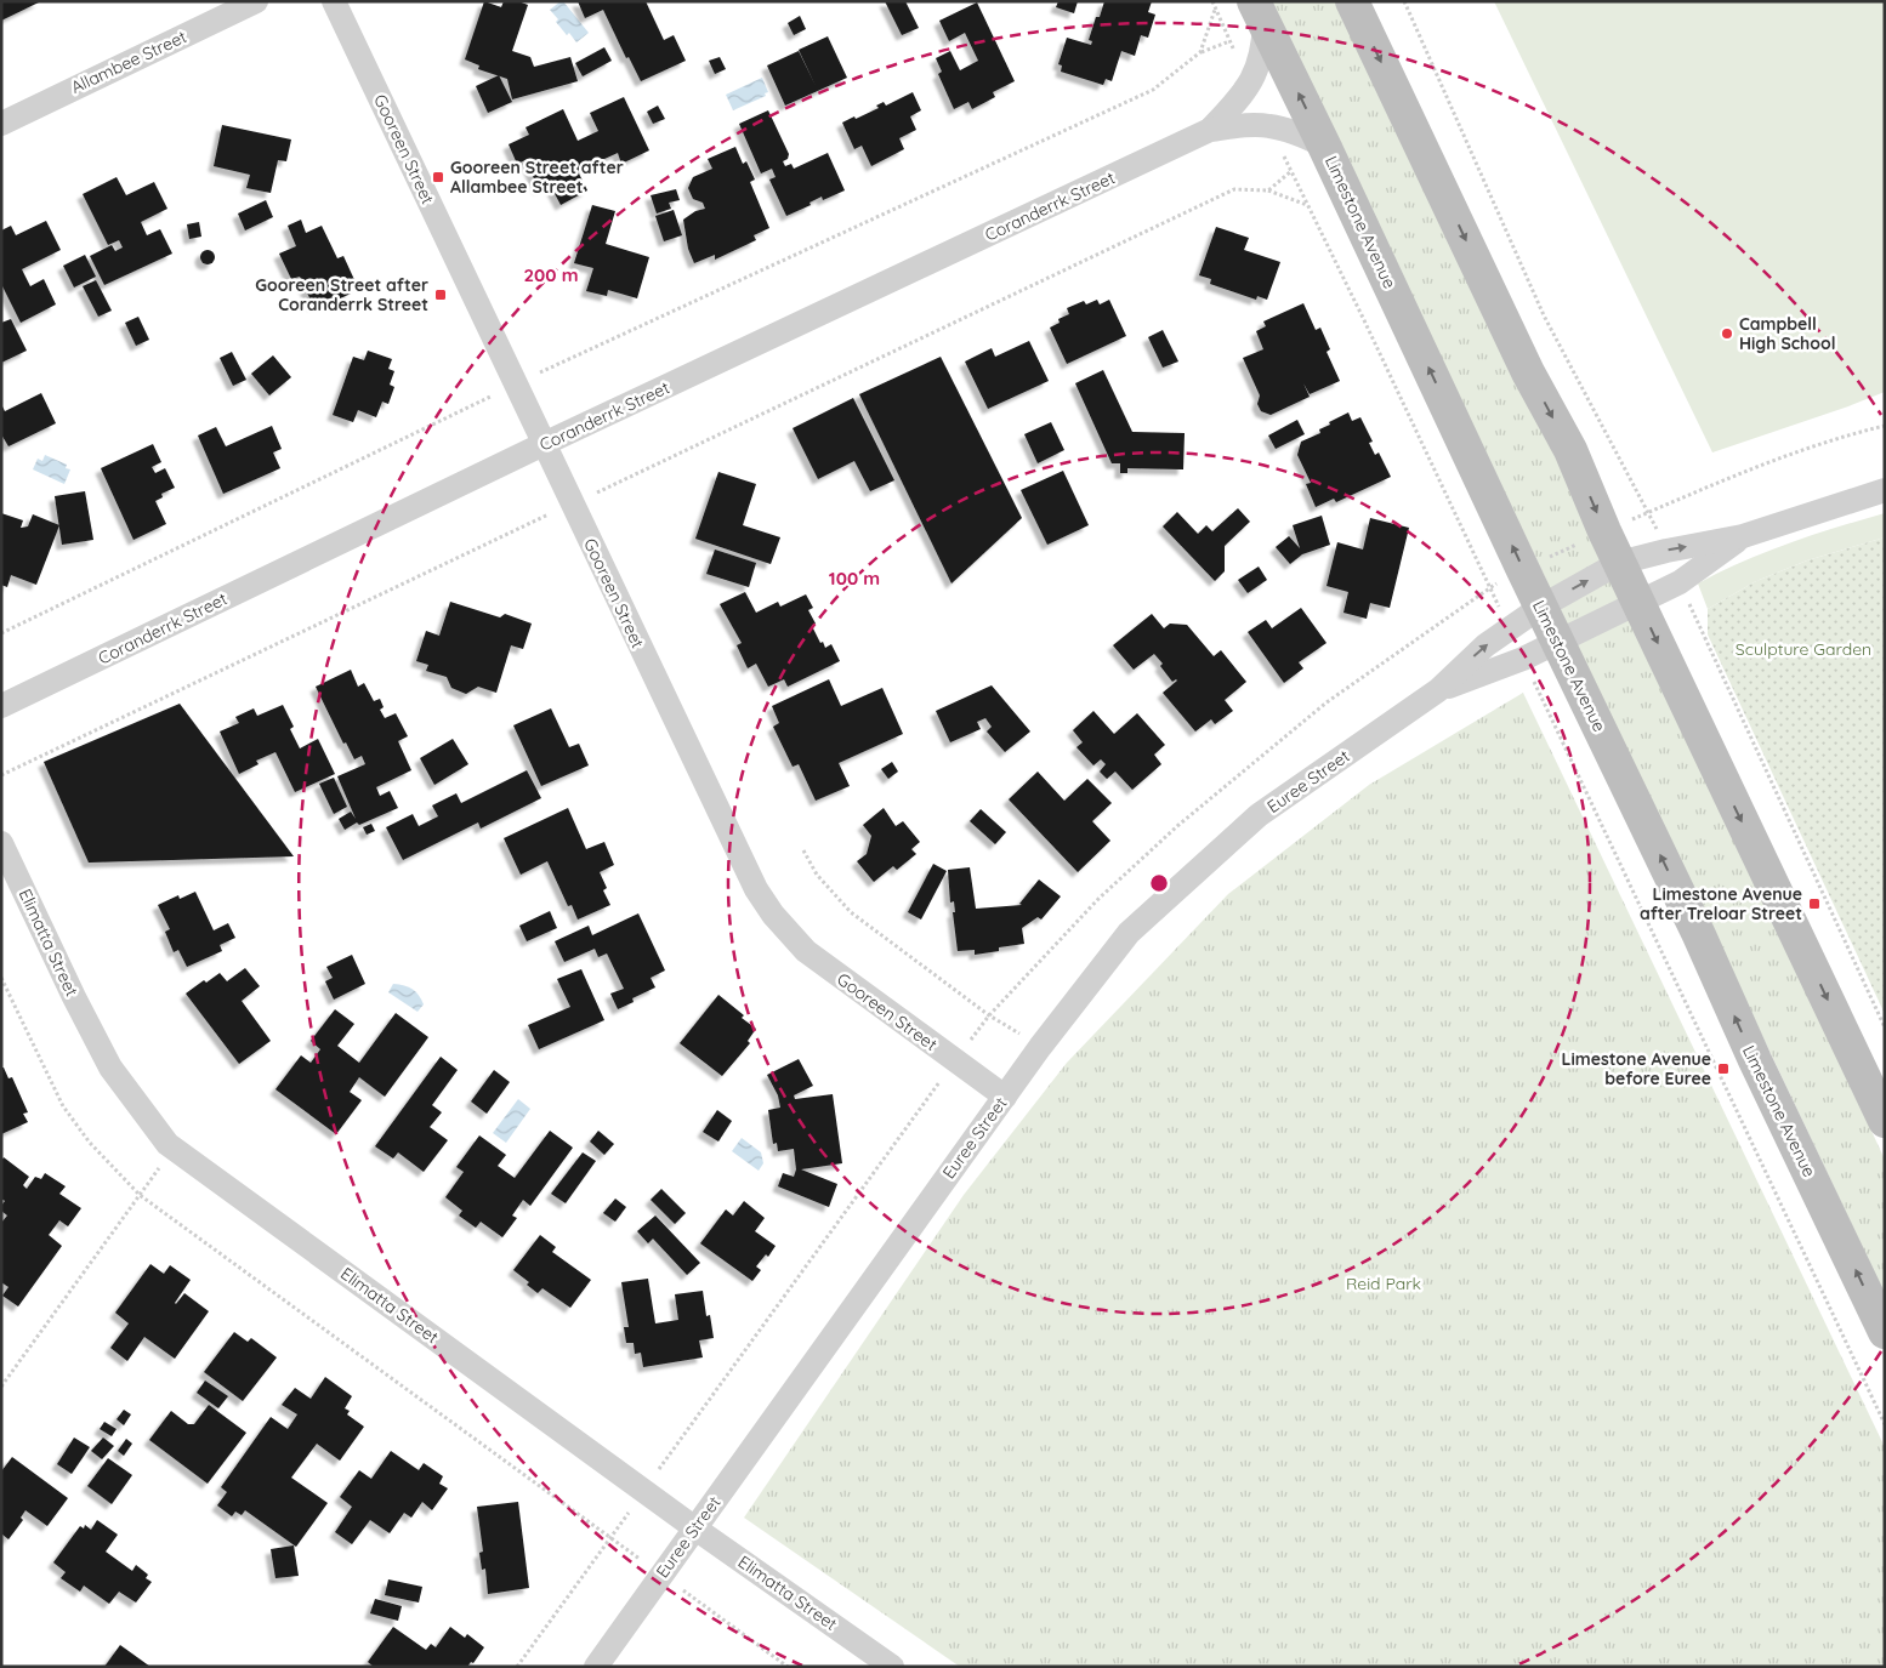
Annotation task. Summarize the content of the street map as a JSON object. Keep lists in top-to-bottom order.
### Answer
{
  "streets": {
    "main road": ["Limestone Avenue"],
    "street": [
      "Allambee Street",
      "Gooreen Street",
      "Coranderrk Street",
      "Euree Street",
      "Elimatta Street"
    ]
  },
  "crossings": [
    ["Gooreen Street", "Coranderrk Street"],
    ["Gooreen Street", "Euree Street"],
    ["Coranderrk Street", "Limestone Avenue"],
    ["Limestone Avenue", "Euree Street"],
    ["Euree Street", "Elimatta Street"]
  ],
  "parks": ["Sculpture Garden", "Reid Park"],
  "places": {
    "transit": [
      "Gooreen Street after Allambee Street",
      "Gooreen Street after Coranderrk Street",
      "Limestone Avenue after Treloar Street",
      "Limestone Avenue before Euree"
    ],
    "other": ["Campbell High School"]
  },
  "rings": ["200 m", "100 m"]
}
